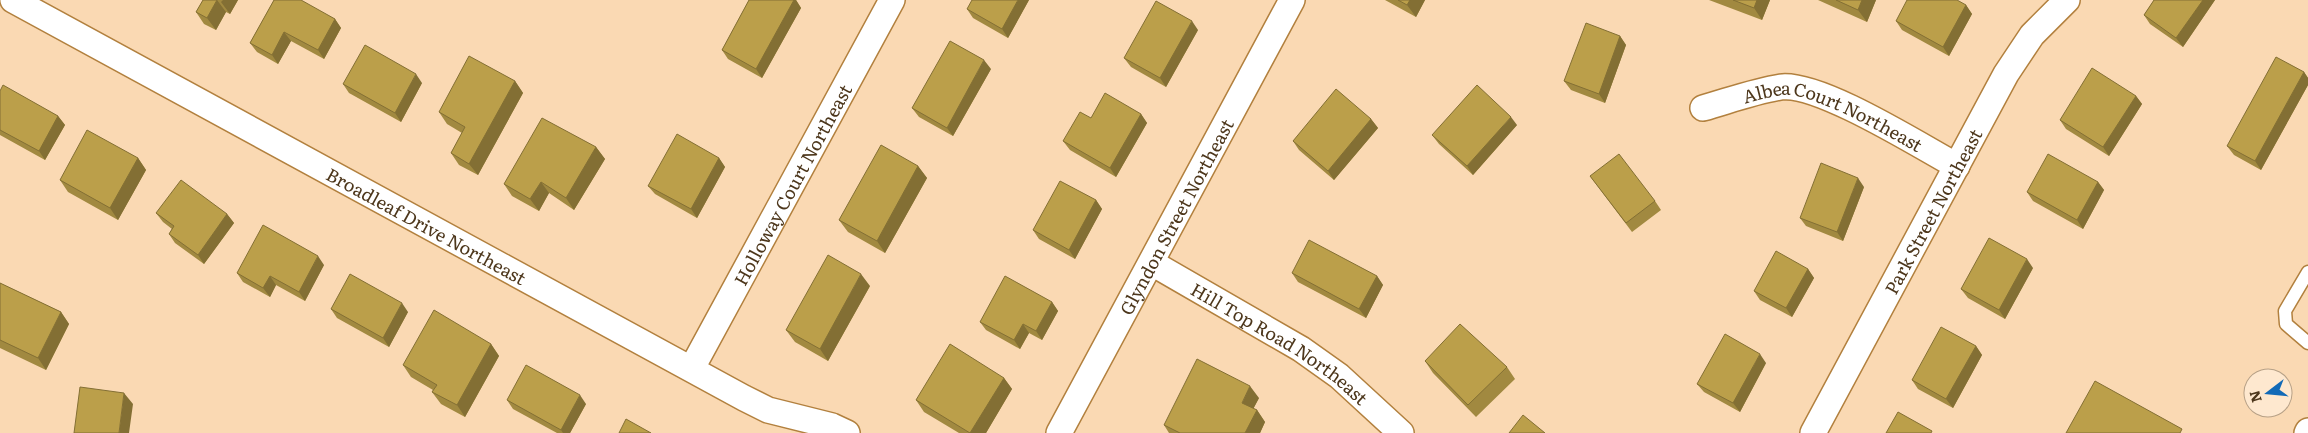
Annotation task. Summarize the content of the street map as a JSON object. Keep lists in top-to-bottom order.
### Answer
{
  "streets": {
    "street": [
      "Albea Court Northeast",
      "Holloway Court Northeast",
      "Park Street Northeast",
      "Glyndon Street Northeast",
      "Broadleaf Drive Northeast",
      "Hill Top Road Northeast"
    ]
  },
  "crossings": [
    ["Albea Court Northeast", "Park Street Northeast"],
    ["Holloway Court Northeast", "Broadleaf Drive Northeast"],
    ["Glyndon Street Northeast", "Hill Top Road Northeast"]
  ],
  "north": "left"
}
